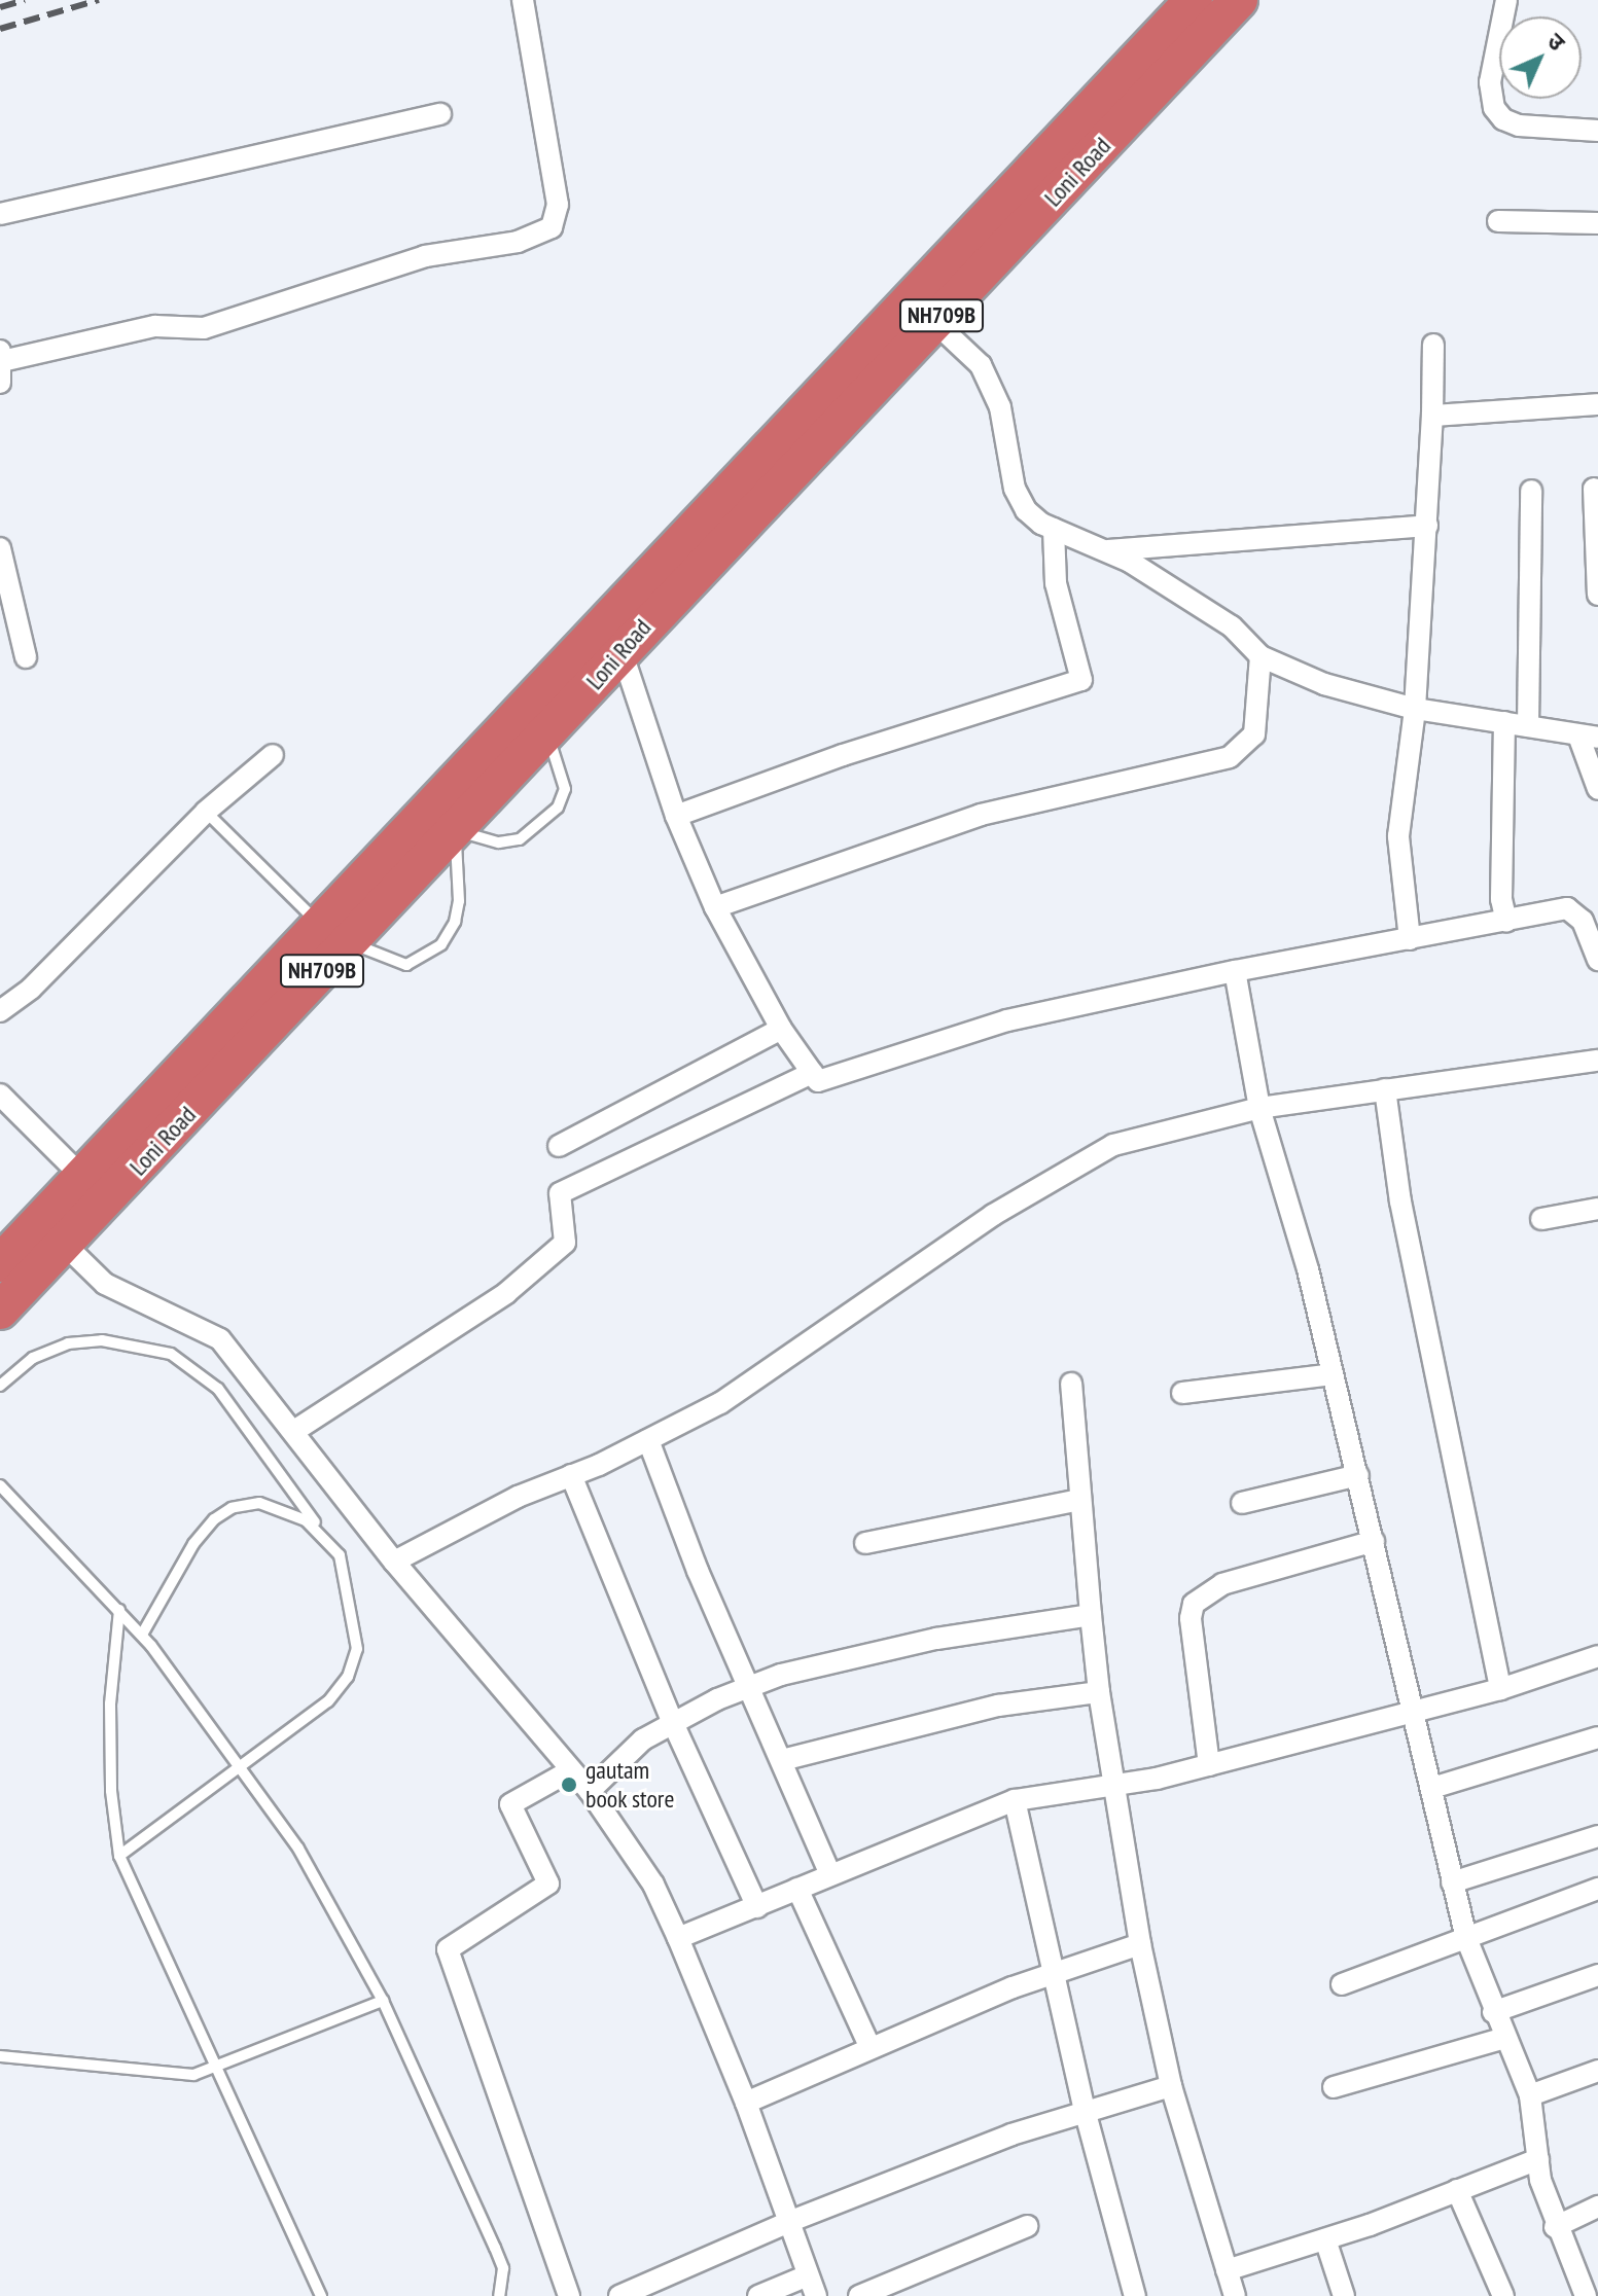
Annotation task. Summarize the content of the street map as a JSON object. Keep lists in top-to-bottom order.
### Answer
{
  "streets": {
    "highway": ["Loni Road", "NH709B"]
  },
  "places": ["gautam book store"],
  "north": "top right"
}
